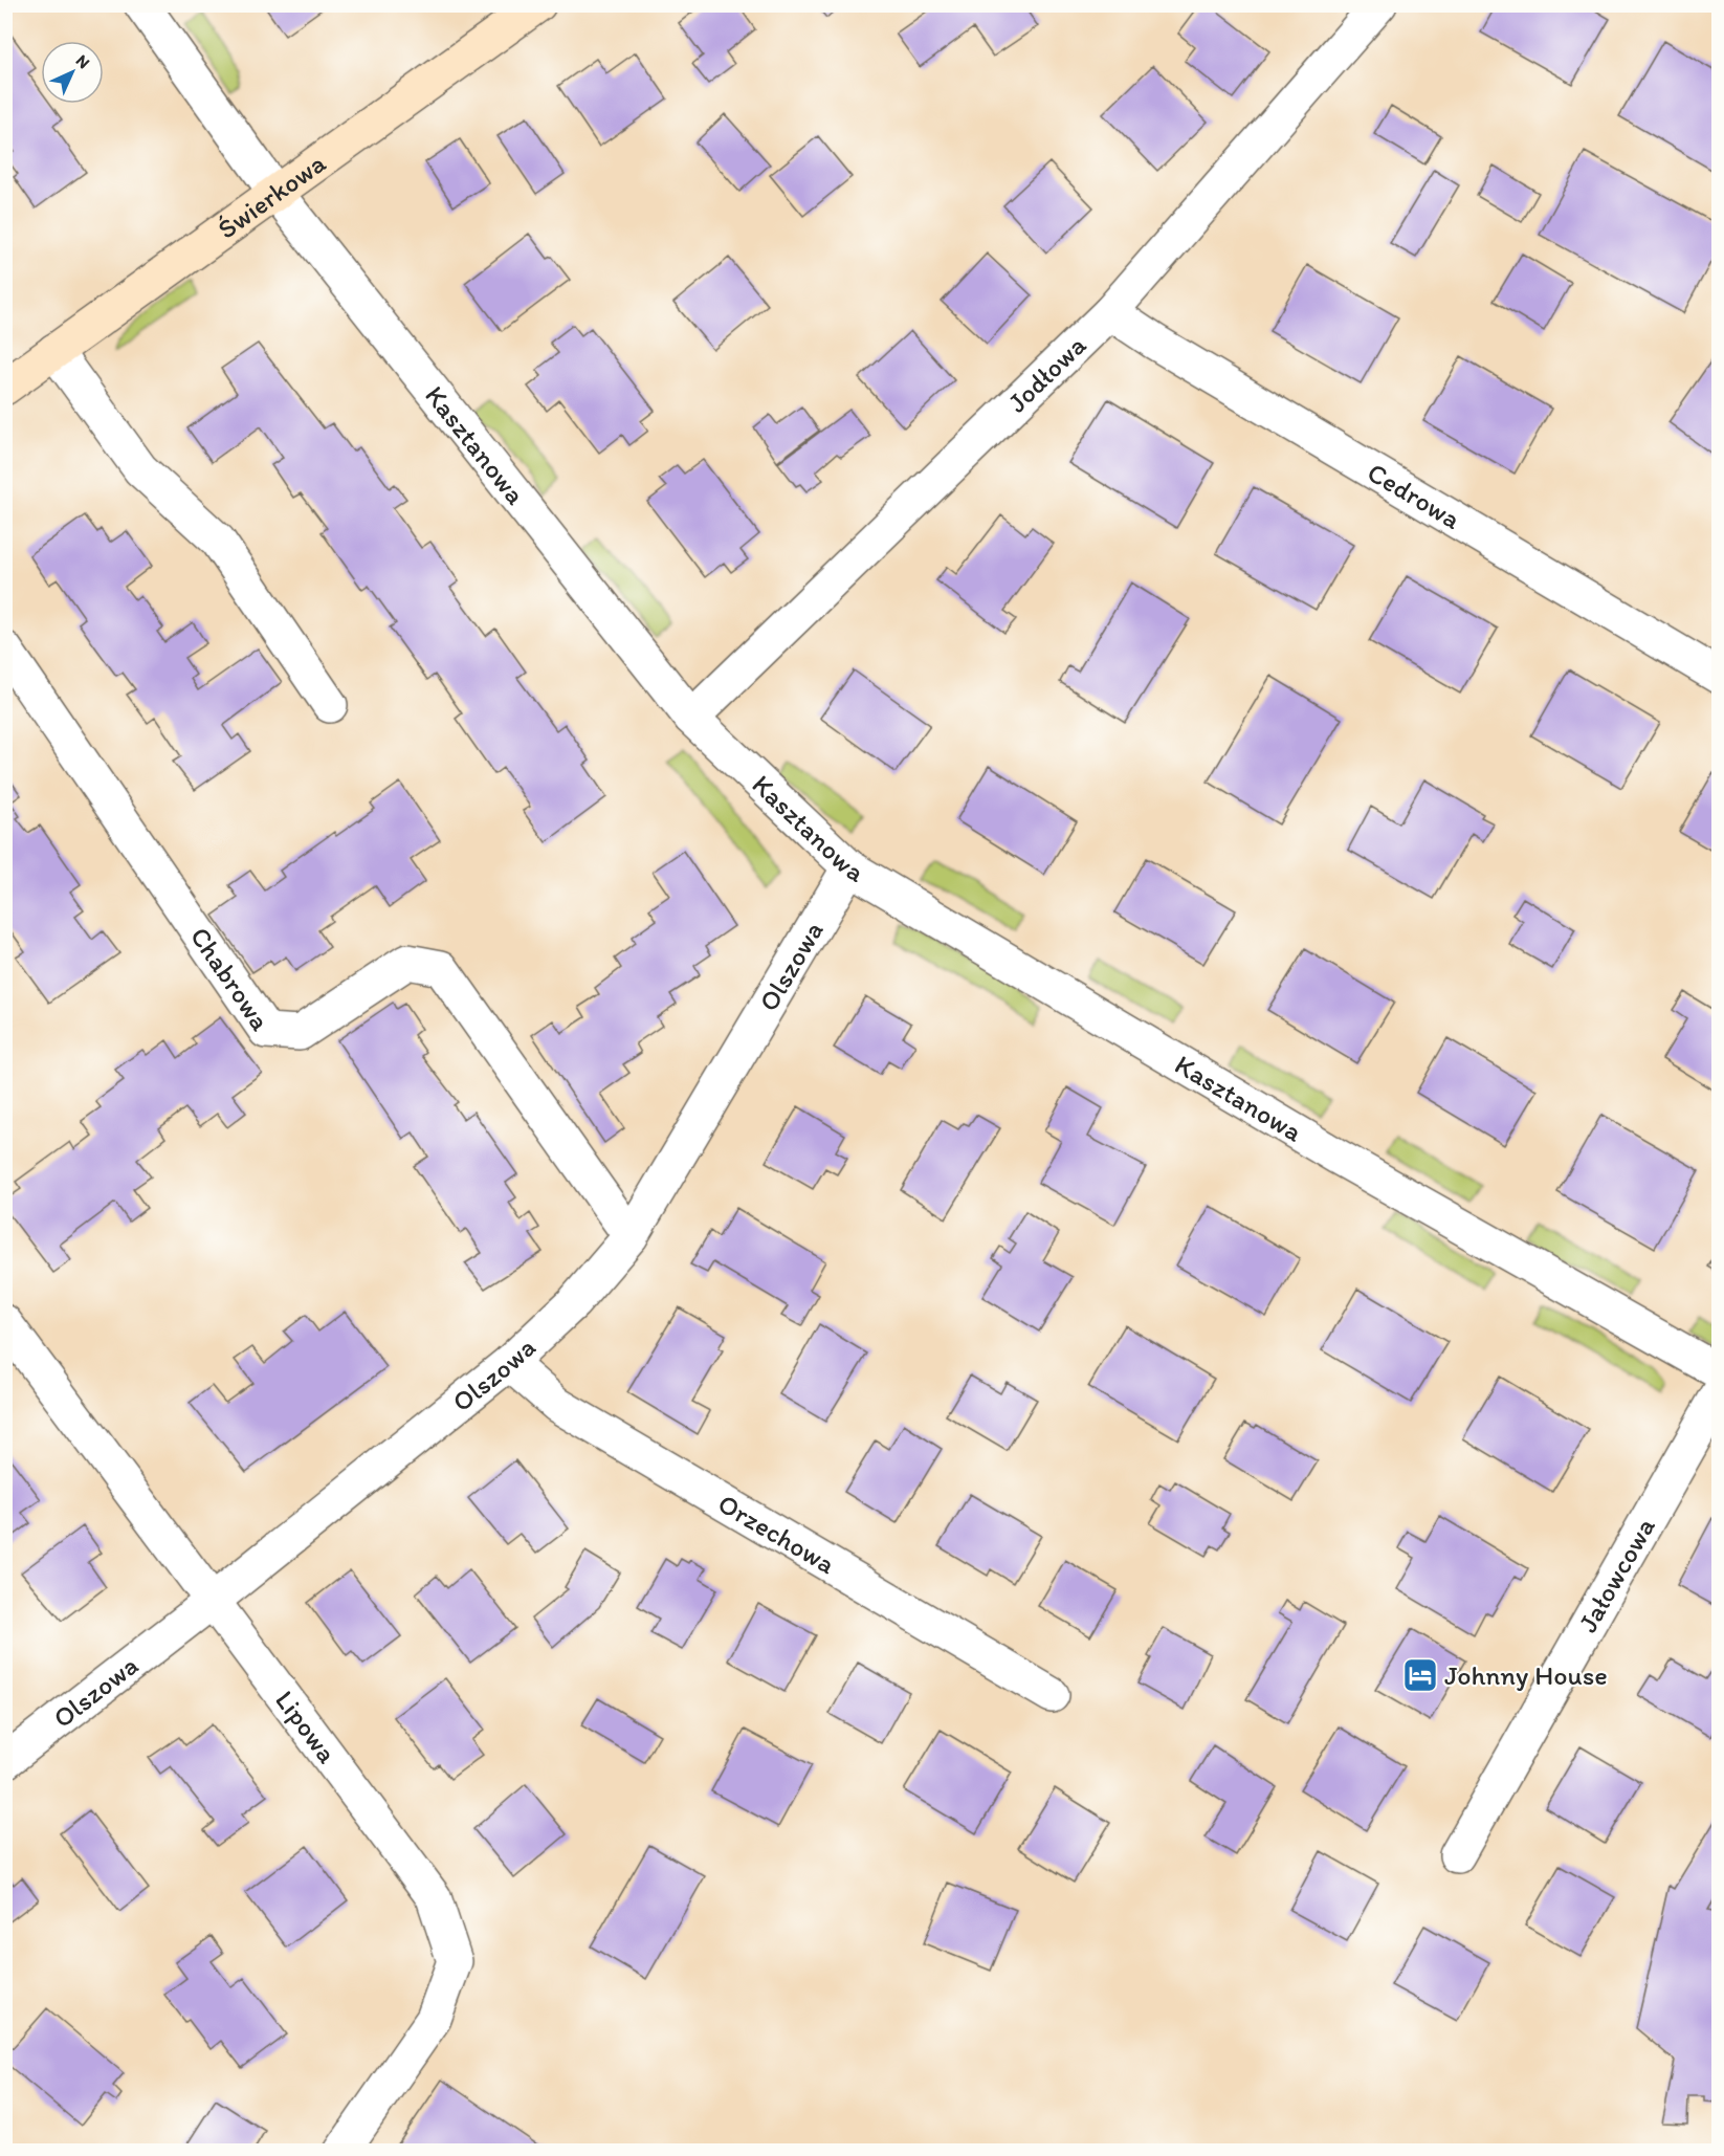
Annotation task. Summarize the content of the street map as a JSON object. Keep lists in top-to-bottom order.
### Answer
{
  "streets": {
    "street": [
      "Świerkowa",
      "Jodłowa",
      "Kasztanowa",
      "Cedrowa",
      "Olszowa",
      "Chabrowa",
      "Orzechowa",
      "Jałowcowa",
      "Lipowa"
    ]
  },
  "crossings": [
    ["Świerkowa", "Kasztanowa"],
    ["Jodłowa", "Kasztanowa"],
    ["Jodłowa", "Cedrowa"],
    ["Kasztanowa", "Olszowa"],
    ["Olszowa", "Chabrowa"],
    ["Olszowa", "Orzechowa"],
    ["Olszowa", "Lipowa"]
  ],
  "places": {
    "hotel": ["Johnny House"]
  },
  "north": "top right"
}
